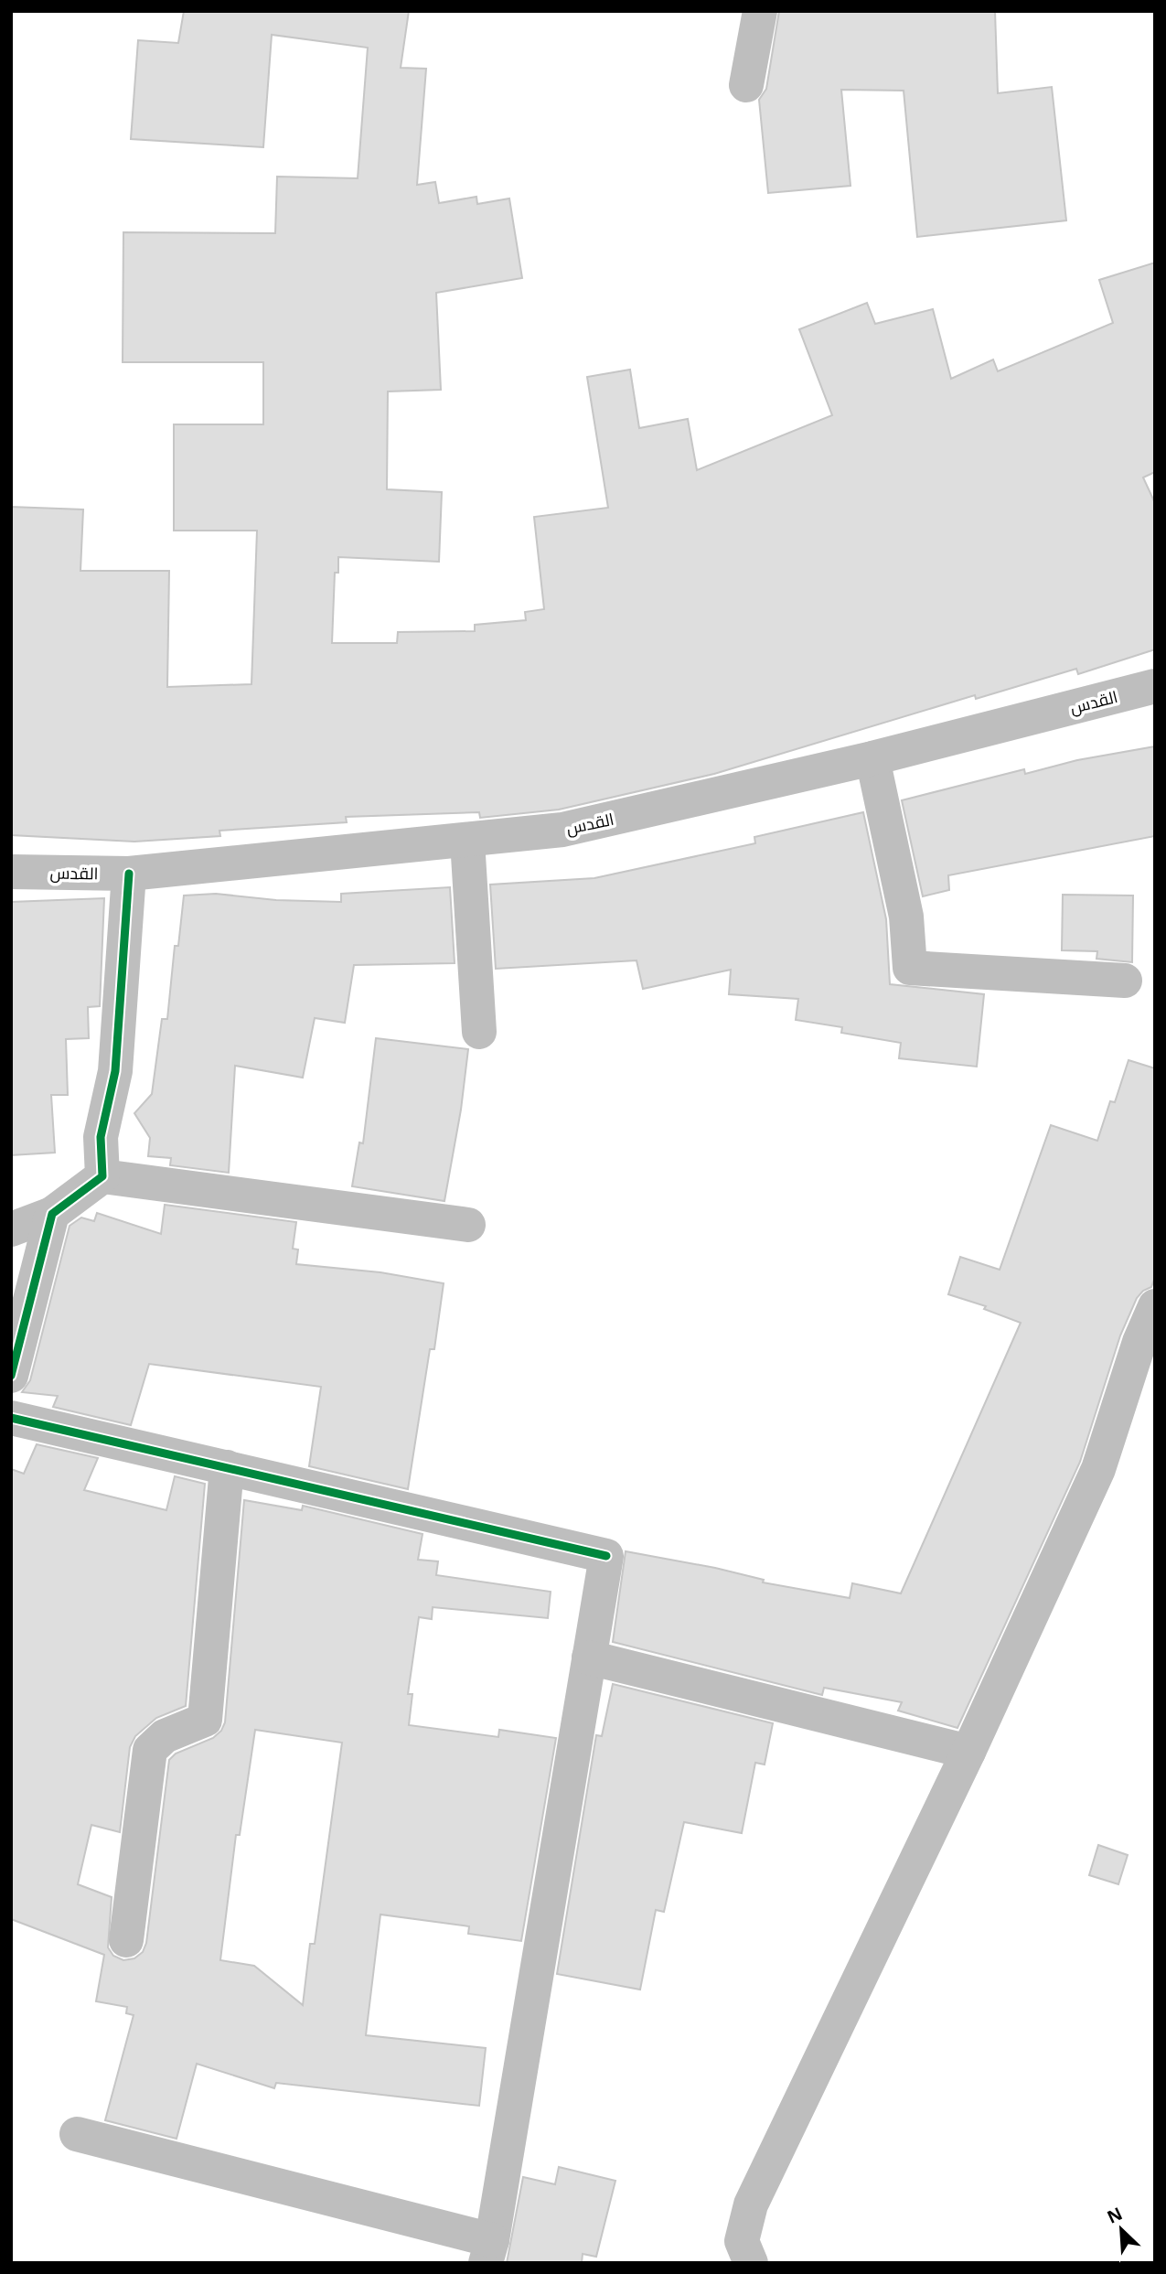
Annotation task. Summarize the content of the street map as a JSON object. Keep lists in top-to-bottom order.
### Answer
{
  "streets": {
    "street": ["القدس"]
  },
  "north": "top left"
}
